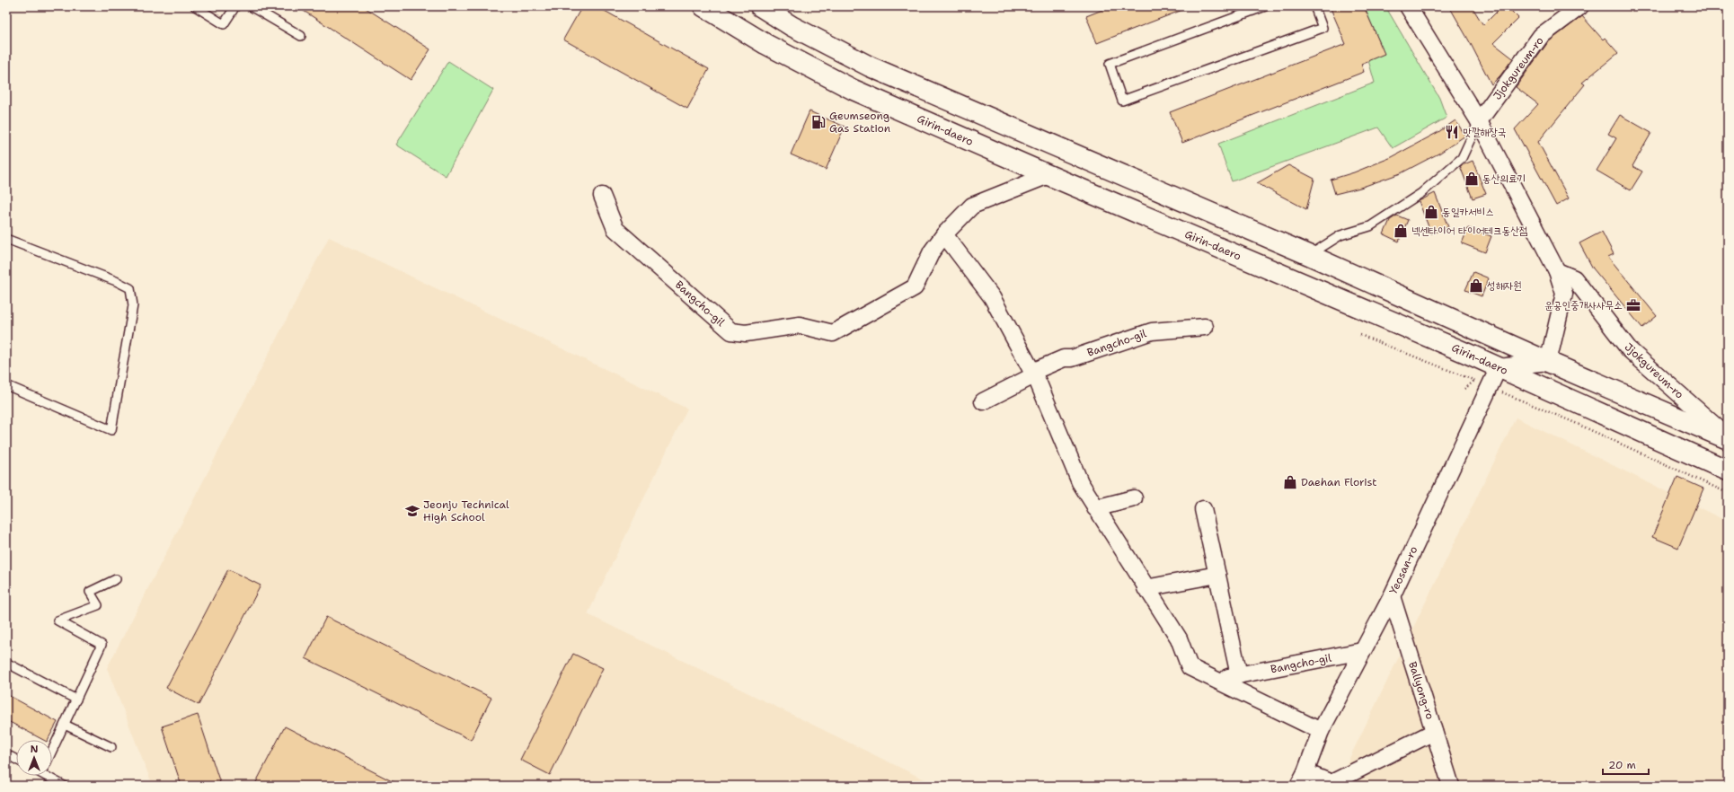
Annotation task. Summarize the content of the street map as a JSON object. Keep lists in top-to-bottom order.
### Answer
{
  "streets": {
    "street": [
      "Jjokgureum-ro",
      "Girin-daero",
      "Bangcho-gil",
      "Yeosan-ro",
      "Ballyong-ro"
    ]
  },
  "crossings": [
    ["Girin-daero", "Bangcho-gil"],
    ["Girin-daero", "Yeosan-ro"],
    ["Bangcho-gil", "Yeosan-ro"],
    ["Yeosan-ro", "Ballyong-ro"]
  ],
  "places": {
    "fuel station": ["Geumseong Gas Station"],
    "restaurant": ["맛깔해장국"],
    "shop": [
      "동산의료기",
      "동일카서비스",
      "넥센타이어 타이어테크동산점",
      "성해자원",
      "Daehan Florist"
    ],
    "office": ["윤공인중개사사무소"],
    "school or university": ["Jeonju Technical High School"]
  },
  "scale_bar": "20 m",
  "north": "top"
}
